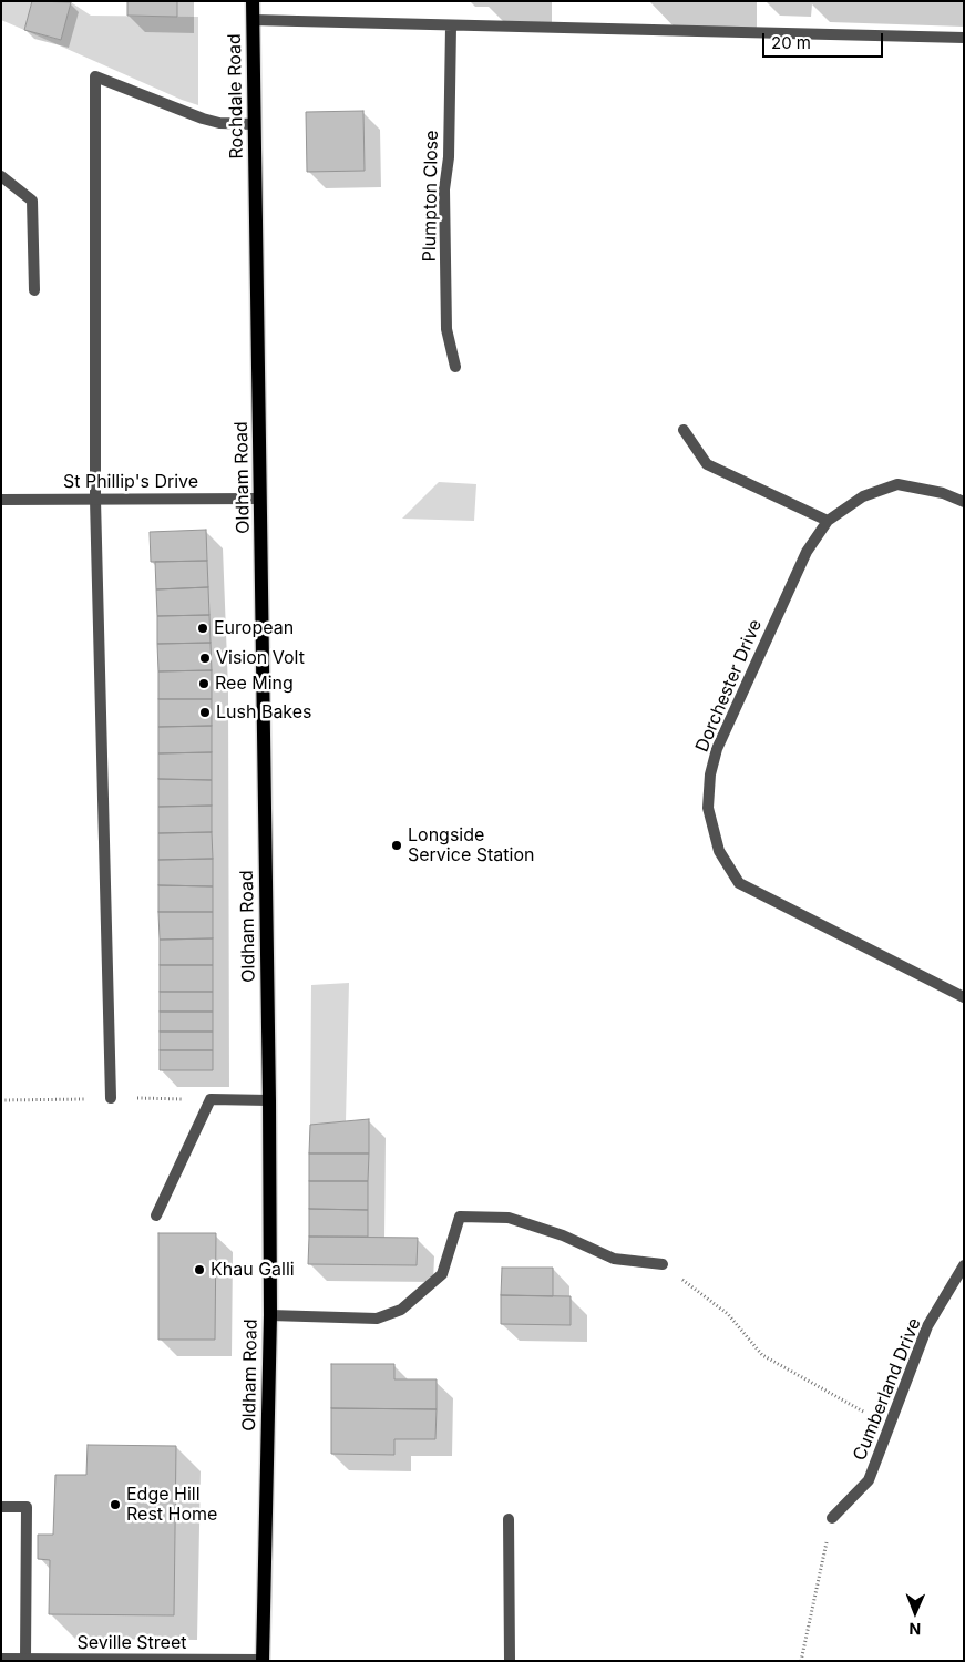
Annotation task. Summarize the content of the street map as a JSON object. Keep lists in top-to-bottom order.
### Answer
{
  "streets": {
    "main road": ["Rochdale Road", "Oldham Road"],
    "street": [
      "Plumpton Close",
      "St Phillip's Drive",
      "Dorchester Drive",
      "Cumberland Drive",
      "Seville Street"
    ]
  },
  "crossings": [
    ["Rochdale Road", "Oldham Road"],
    ["Oldham Road", "St Phillip's Drive"],
    ["Oldham Road", "Seville Street"]
  ],
  "places": [
    "European",
    "Vision Volt",
    "Ree Ming",
    "Lush Bakes",
    "Longside Service Station",
    "Khau Galli",
    "Edge Hill Rest Home"
  ],
  "scale_bar": "20 m",
  "north": "bottom"
}
